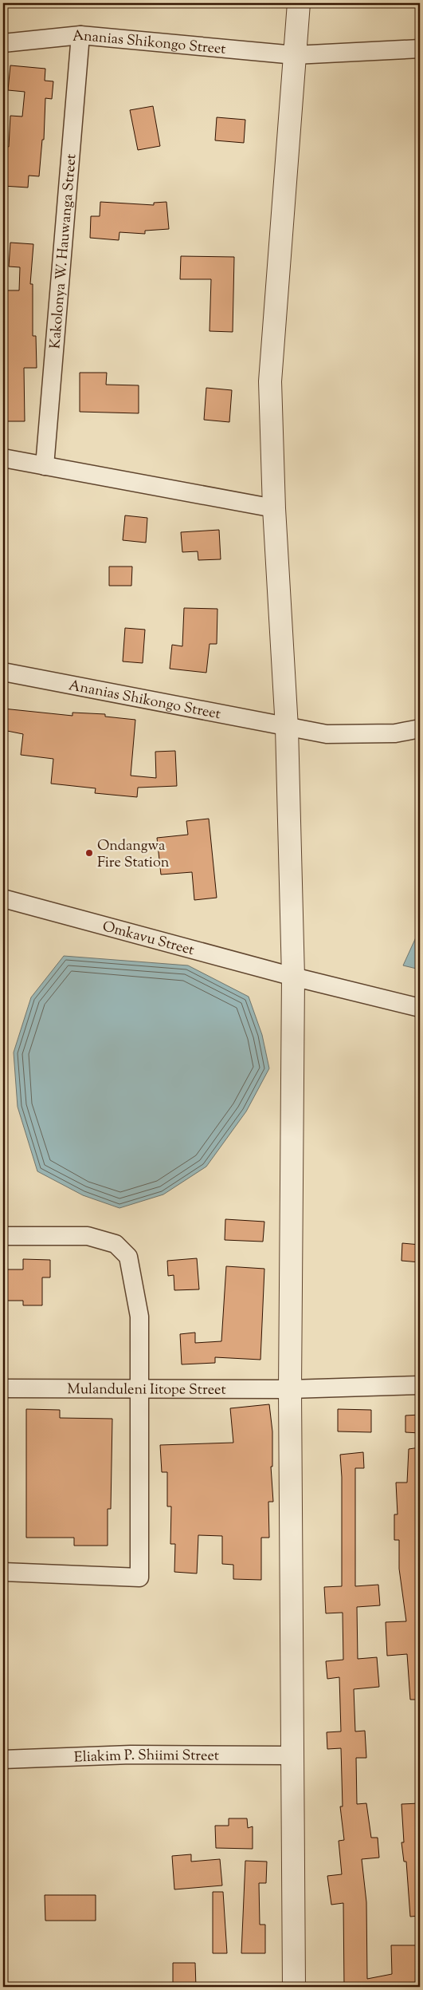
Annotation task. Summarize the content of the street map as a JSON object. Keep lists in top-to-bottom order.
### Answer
{
  "streets": {
    "street": [
      "Ananias Shikongo Street",
      "Kakolonya W. Hauwanga Street",
      "Omkavu Street",
      "Mulanduleni Iitope Street",
      "Eliakim P. Shiimi Street"
    ]
  },
  "crossings": [
    ["Ananias Shikongo Street", "Kakolonya W. Hauwanga Street"]
  ],
  "places": ["Ondangwa Fire Station"]
}
